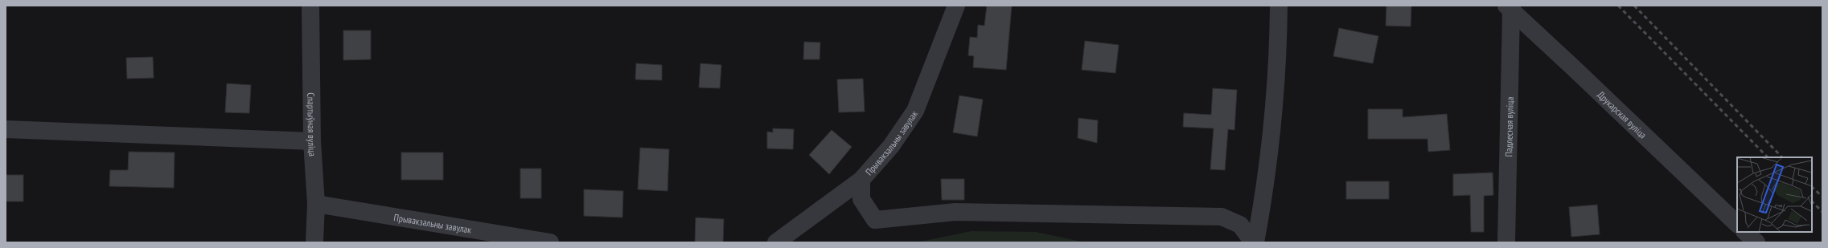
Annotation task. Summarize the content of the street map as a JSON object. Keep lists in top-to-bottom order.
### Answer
{
  "streets": {
    "street": [
      "Друкарская вуліца",
      "Спартыўная вуліца",
      "Падлесная вуліца",
      "Прывакзальны завулак"
    ]
  },
  "crossings": [
    ["Друкарская вуліца", "Падлесная вуліца"],
    ["Спартыўная вуліца", "Прывакзальны завулак"]
  ]
}
